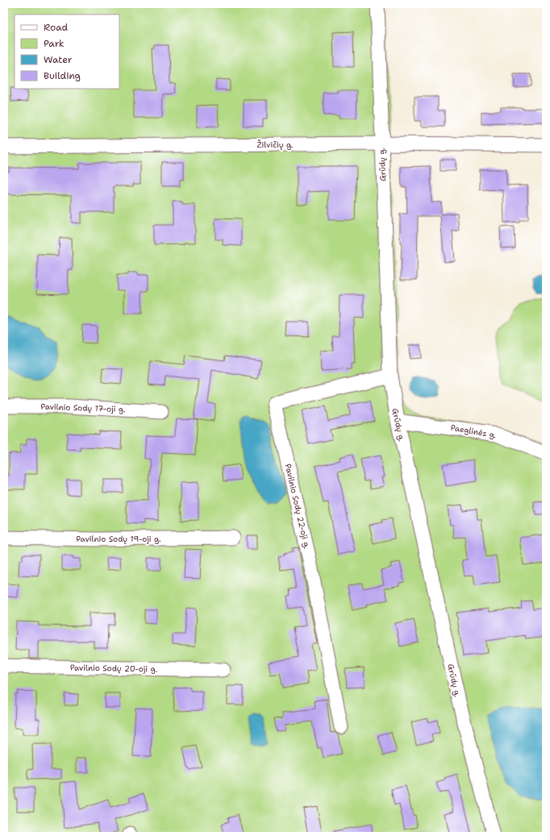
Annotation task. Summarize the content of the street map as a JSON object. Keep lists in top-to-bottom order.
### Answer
{
  "streets": {
    "street": [
      "Žilvičių g.",
      "Grūdų g.",
      "Pavilnio Sodų 17-oji g.",
      "Paeglinės g.",
      "Pavilnio Sodų 22-oji g.",
      "Pavilnio Sodų 19-oji g.",
      "Pavilnio Sodų 20-oji g."
    ]
  },
  "crossings": [
    ["Žilvičių g.", "Grūdų g."],
    ["Grūdų g.", "Paeglinės g."],
    ["Grūdų g.", "Pavilnio Sodų 22-oji g."]
  ],
  "legend": [
    "Road",
    "Park",
    "Water",
    "Building"
  ]
}
